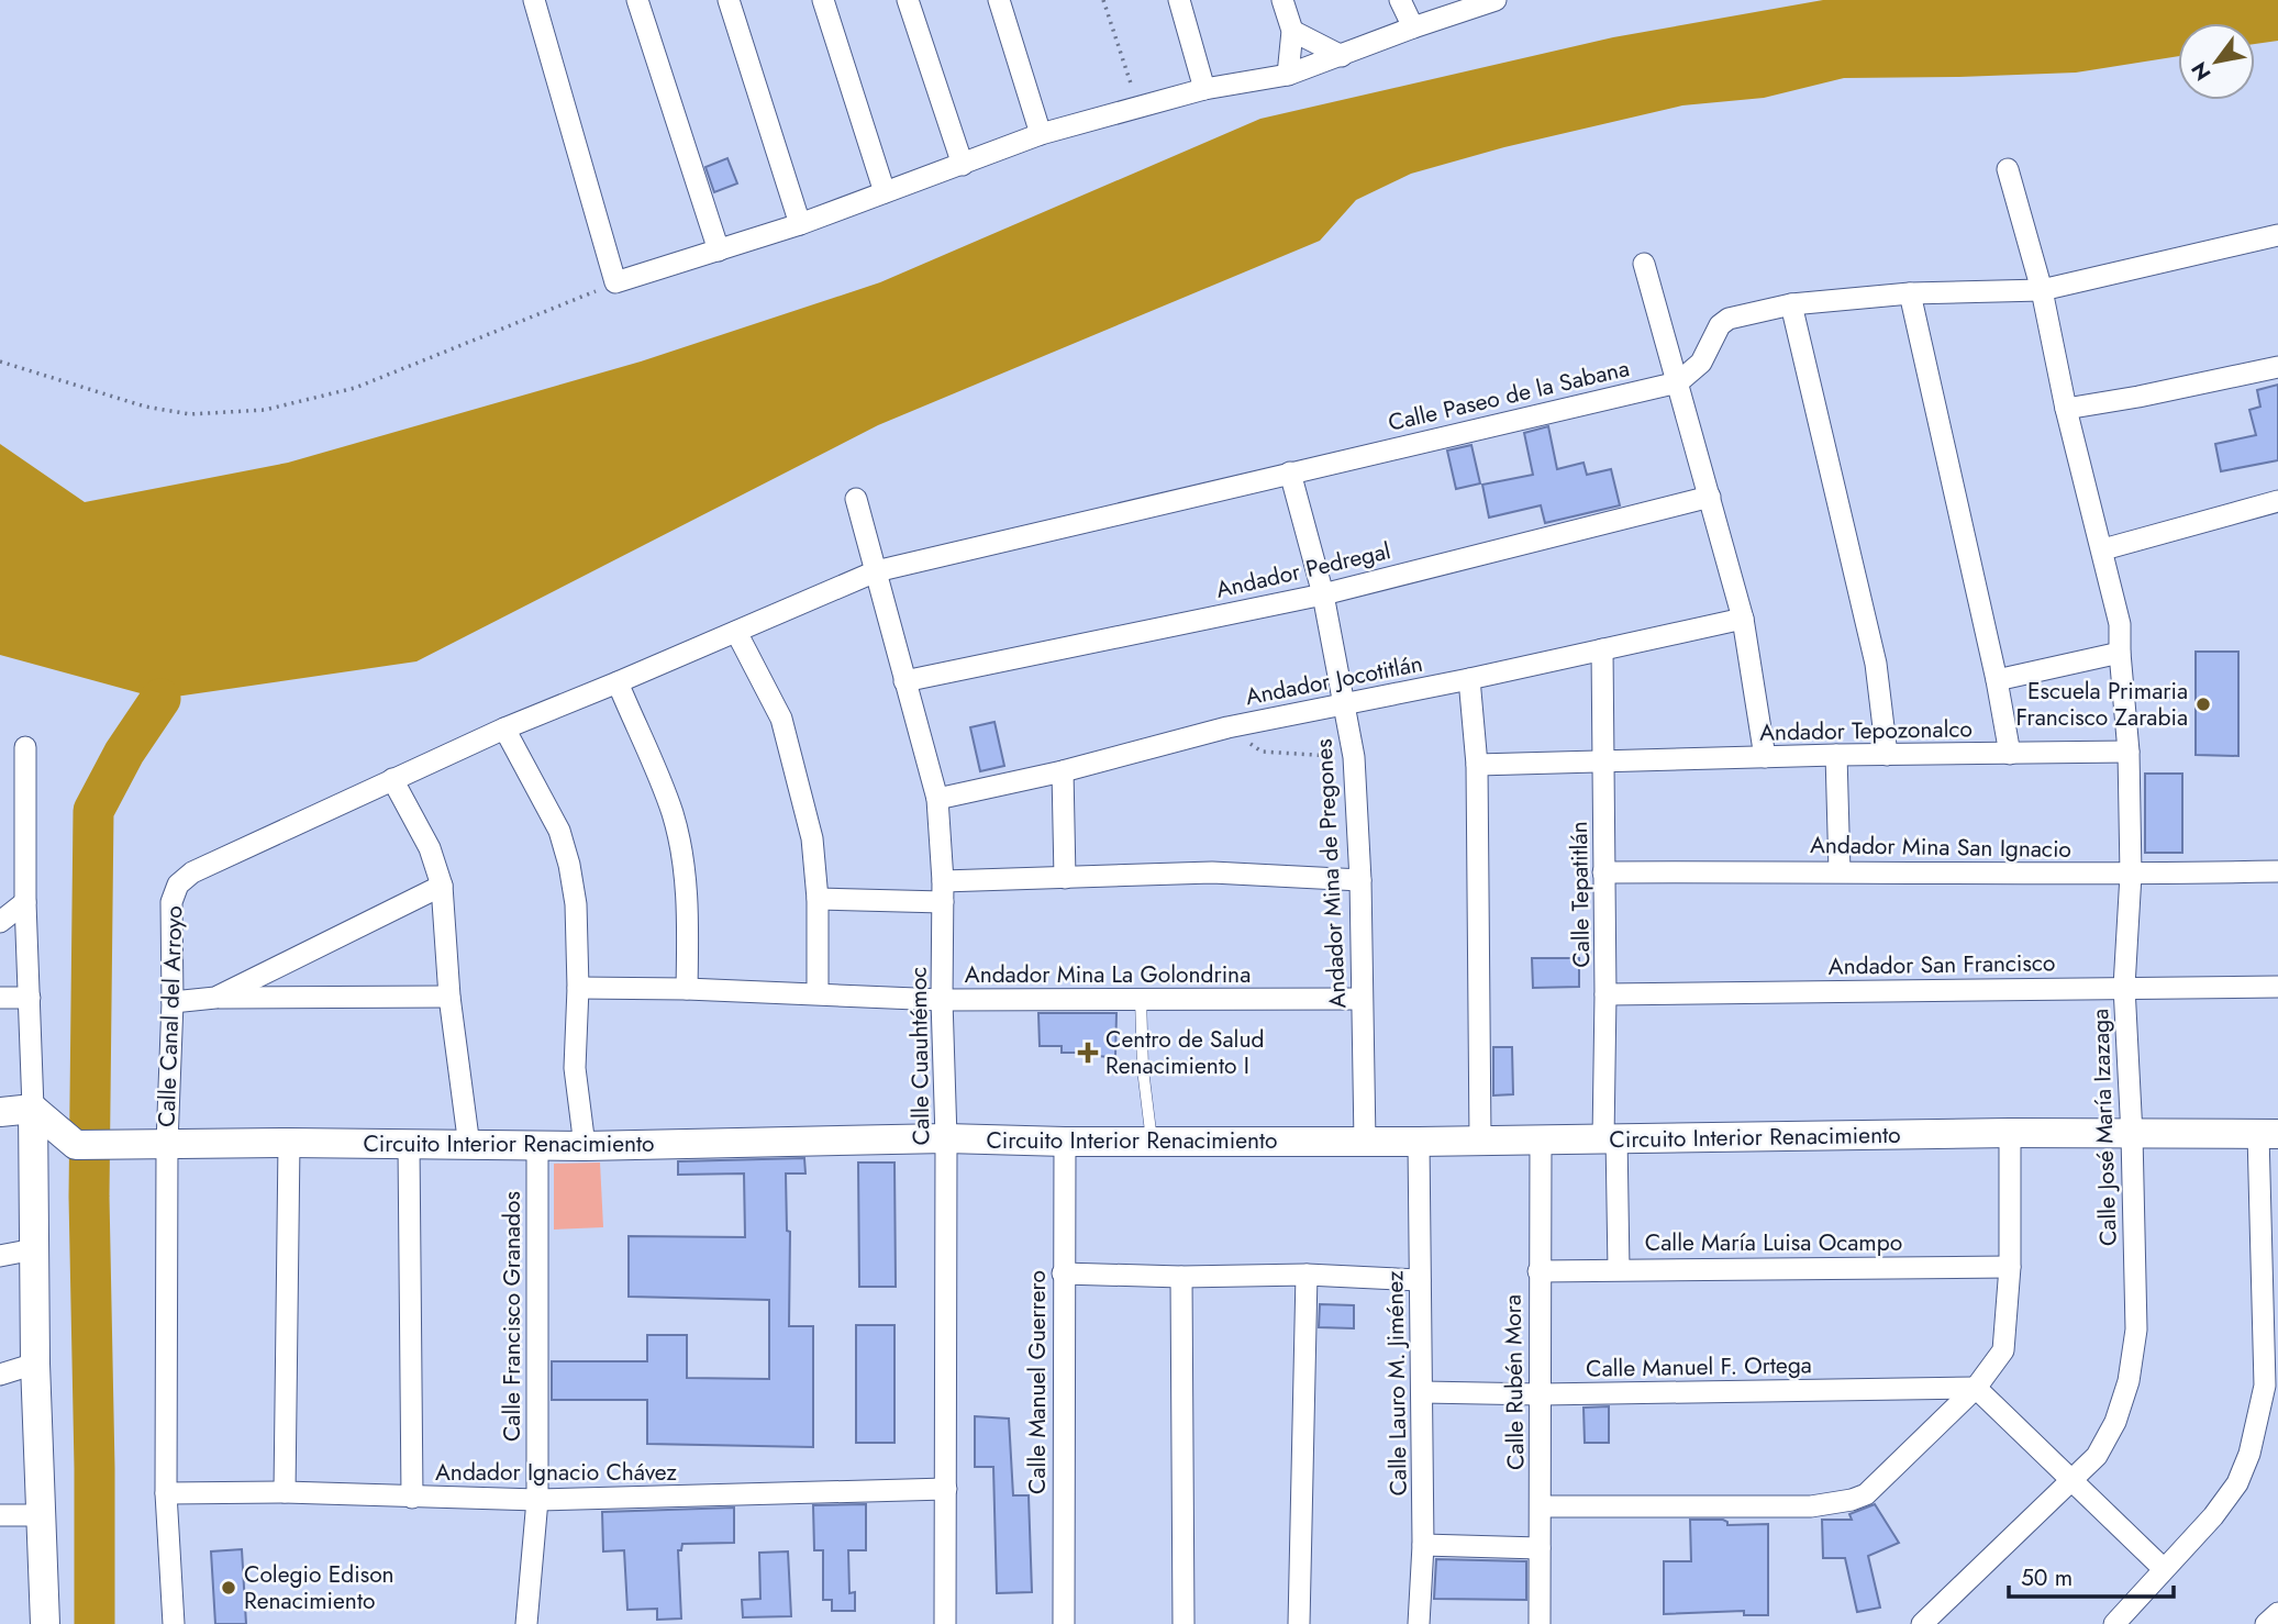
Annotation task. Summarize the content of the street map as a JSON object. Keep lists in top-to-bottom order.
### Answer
{
  "streets": {
    "main road": ["Circuito Interior Renacimiento"],
    "street": [
      "Calle Paseo de la Sabana",
      "Andador Pedregal",
      "Andador Jocotitlán",
      "Andador Tepozonalco",
      "Andador Mina San Ignacio",
      "Andador Mina de Pregones",
      "Calle Tepatitlán",
      "Andador San Francisco",
      "Andador Mina La Golondrina",
      "Calle Canal del Arroyo",
      "Calle Cuauhtémoc",
      "Calle José María Izazaga",
      "Calle María Luisa Ocampo",
      "Calle Francisco Granados",
      "Calle Manuel F. Ortega",
      "Calle Manuel Guerrero",
      "Calle Rubén Mora",
      "Calle Lauro M. Jiménez",
      "Andador Ignacio Chávez"
    ]
  },
  "crossings": [
    ["Calle Paseo de la Sabana", "Andador Mina de Pregones"],
    ["Calle Paseo de la Sabana", "Calle Canal del Arroyo"],
    ["Calle Paseo de la Sabana", "Calle Cuauhtémoc"],
    ["Andador Pedregal", "Andador Mina de Pregones"],
    ["Andador Pedregal", "Calle Cuauhtémoc"],
    ["Andador Jocotitlán", "Andador Mina de Pregones"],
    ["Andador Jocotitlán", "Calle Tepatitlán"],
    ["Andador Jocotitlán", "Calle Cuauhtémoc"],
    ["Andador Tepozonalco", "Calle Tepatitlán"],
    ["Andador Tepozonalco", "Calle José María Izazaga"],
    ["Andador Mina San Ignacio", "Calle Tepatitlán"],
    ["Andador Mina San Ignacio", "Calle José María Izazaga"],
    ["Andador Mina de Pregones", "Andador Mina La Golondrina"],
    ["Andador Mina de Pregones", "Circuito Interior Renacimiento"],
    ["Calle Tepatitlán", "Andador San Francisco"],
    ["Calle Tepatitlán", "Circuito Interior Renacimiento"],
    ["Calle Tepatitlán", "Calle María Luisa Ocampo"],
    ["Andador San Francisco", "Calle José María Izazaga"],
    ["Andador Mina La Golondrina", "Calle Cuauhtémoc"],
    ["Calle Canal del Arroyo", "Circuito Interior Renacimiento"],
    ["Calle Canal del Arroyo", "Andador Ignacio Chávez"],
    ["Calle Cuauhtémoc", "Circuito Interior Renacimiento"],
    ["Calle Cuauhtémoc", "Andador Ignacio Chávez"],
    ["Calle José María Izazaga", "Circuito Interior Renacimiento"],
    ["Circuito Interior Renacimiento", "Calle Francisco Granados"],
    ["Circuito Interior Renacimiento", "Calle Manuel Guerrero"],
    ["Circuito Interior Renacimiento", "Calle Rubén Mora"],
    ["Circuito Interior Renacimiento", "Calle Lauro M. Jiménez"],
    ["Calle María Luisa Ocampo", "Calle Rubén Mora"],
    ["Calle Francisco Granados", "Andador Ignacio Chávez"],
    ["Calle Manuel F. Ortega", "Calle Rubén Mora"],
    ["Calle Manuel F. Ortega", "Calle Lauro M. Jiménez"]
  ],
  "places": {
    "other": ["Escuela Primaria Francisco Zarabia", "Colegio Edison Renacimiento"],
    "health": ["Centro de Salud Renacimiento I"]
  },
  "scale_bar": "50 m",
  "north": "bottom left"
}
